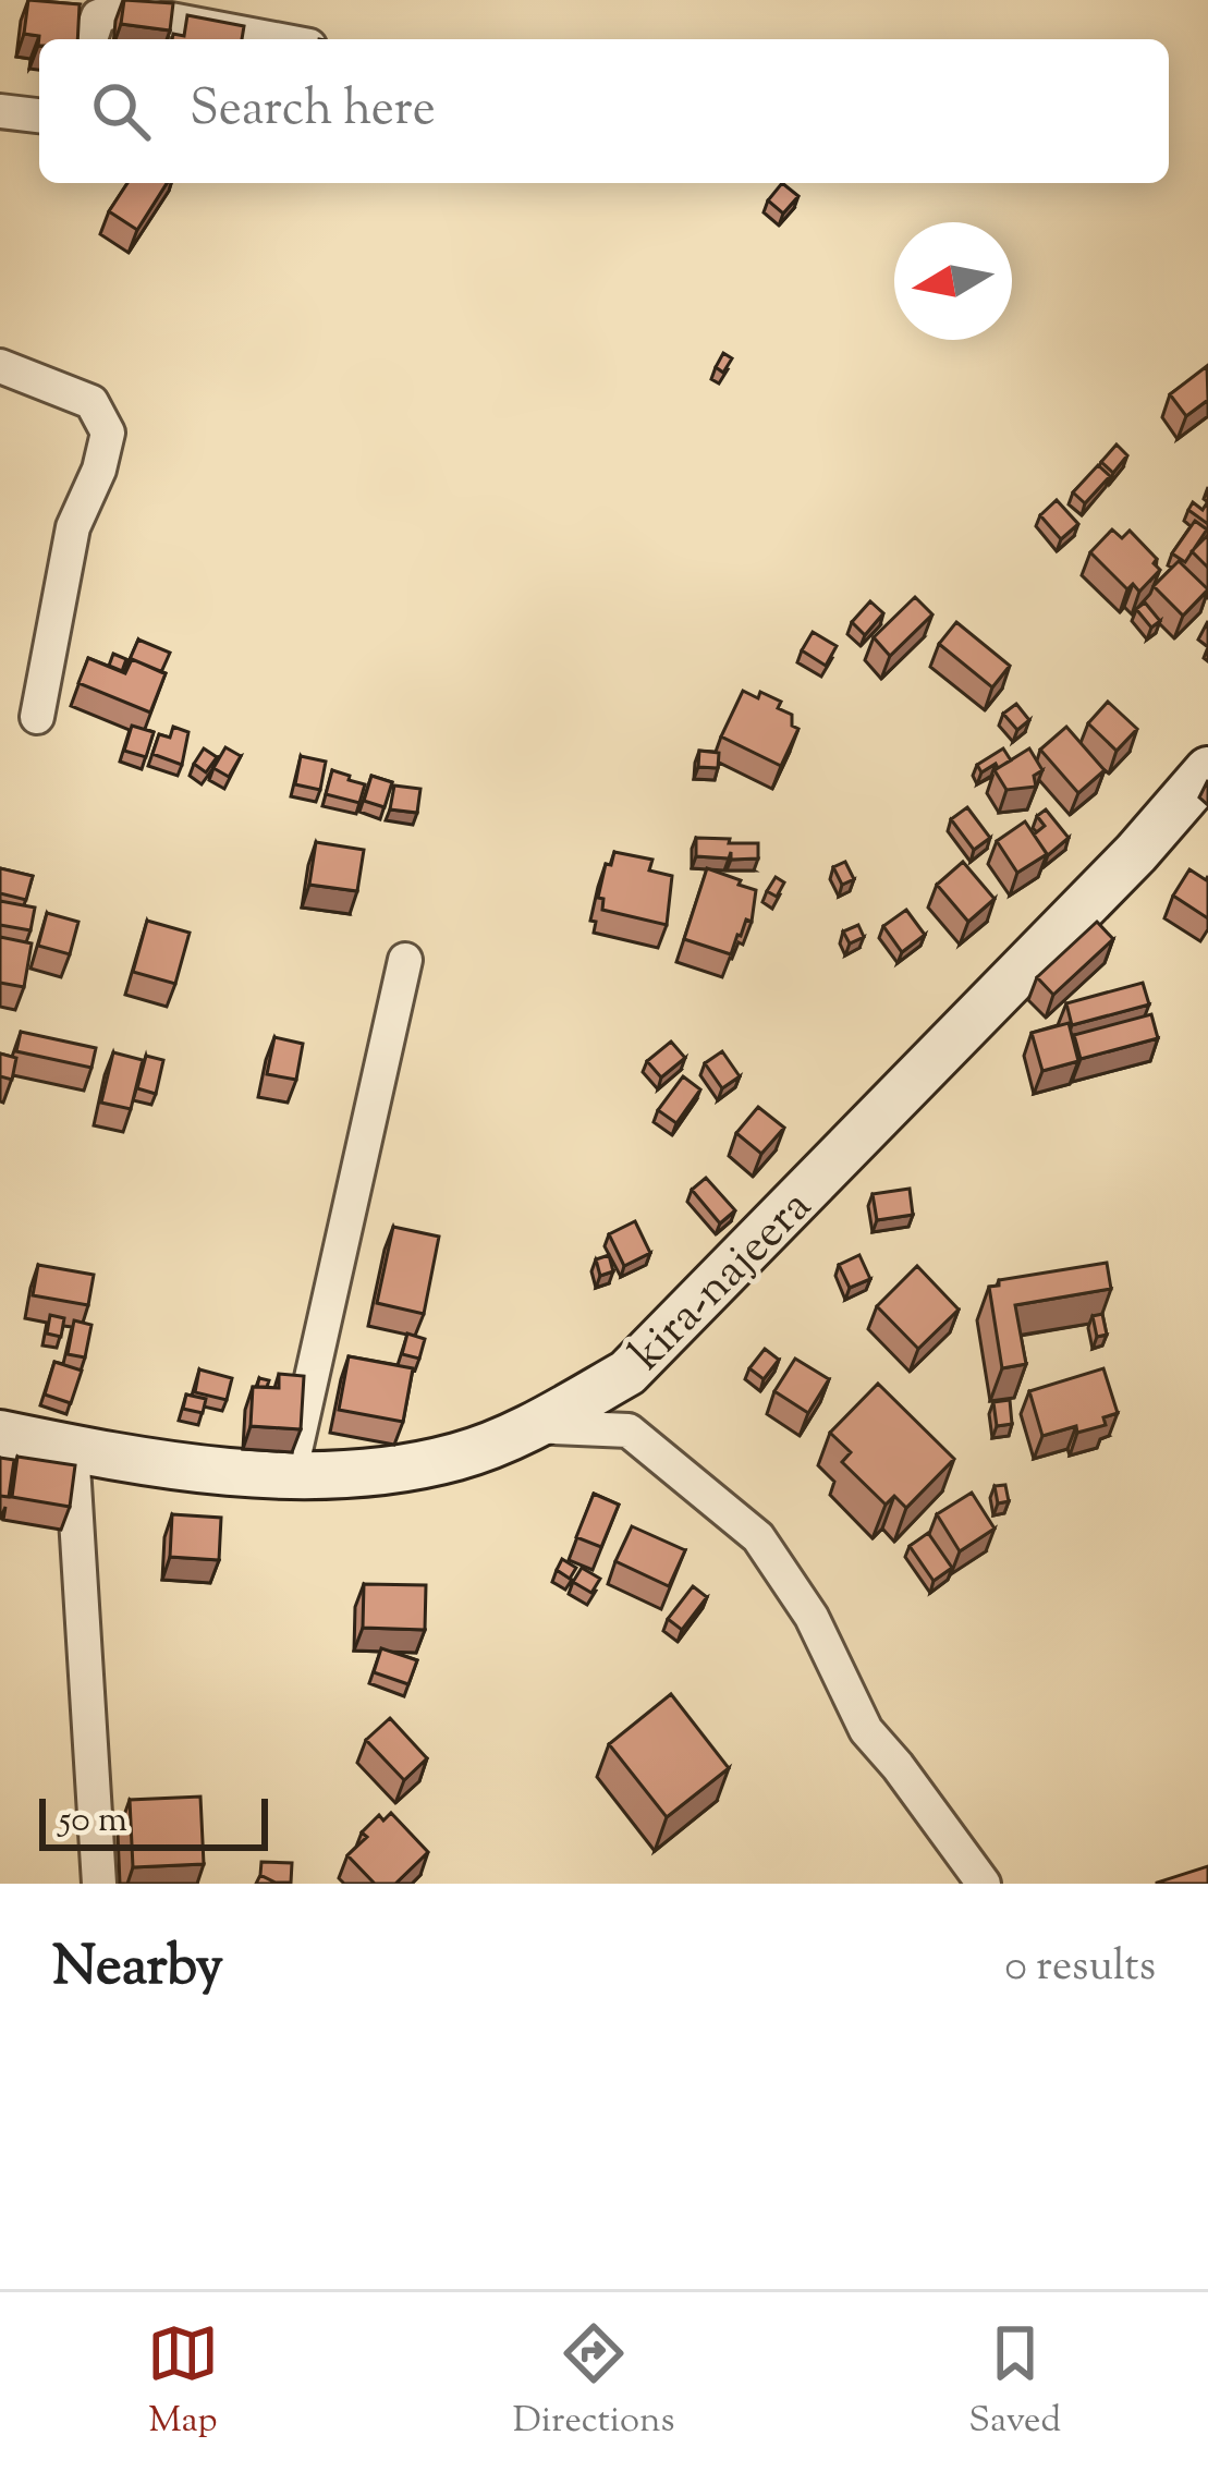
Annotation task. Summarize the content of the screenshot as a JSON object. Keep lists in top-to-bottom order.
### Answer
{
  "streets": {
    "street": ["kira-najeera"]
  },
  "scale_bar": "50 m",
  "north": "left",
  "page": {
    "search": "Search here",
    "scale": "50 m",
    "heading": ["Nearby", "0 results"],
    "nav": ["Map", "Directions", "Saved"]
  }
}
